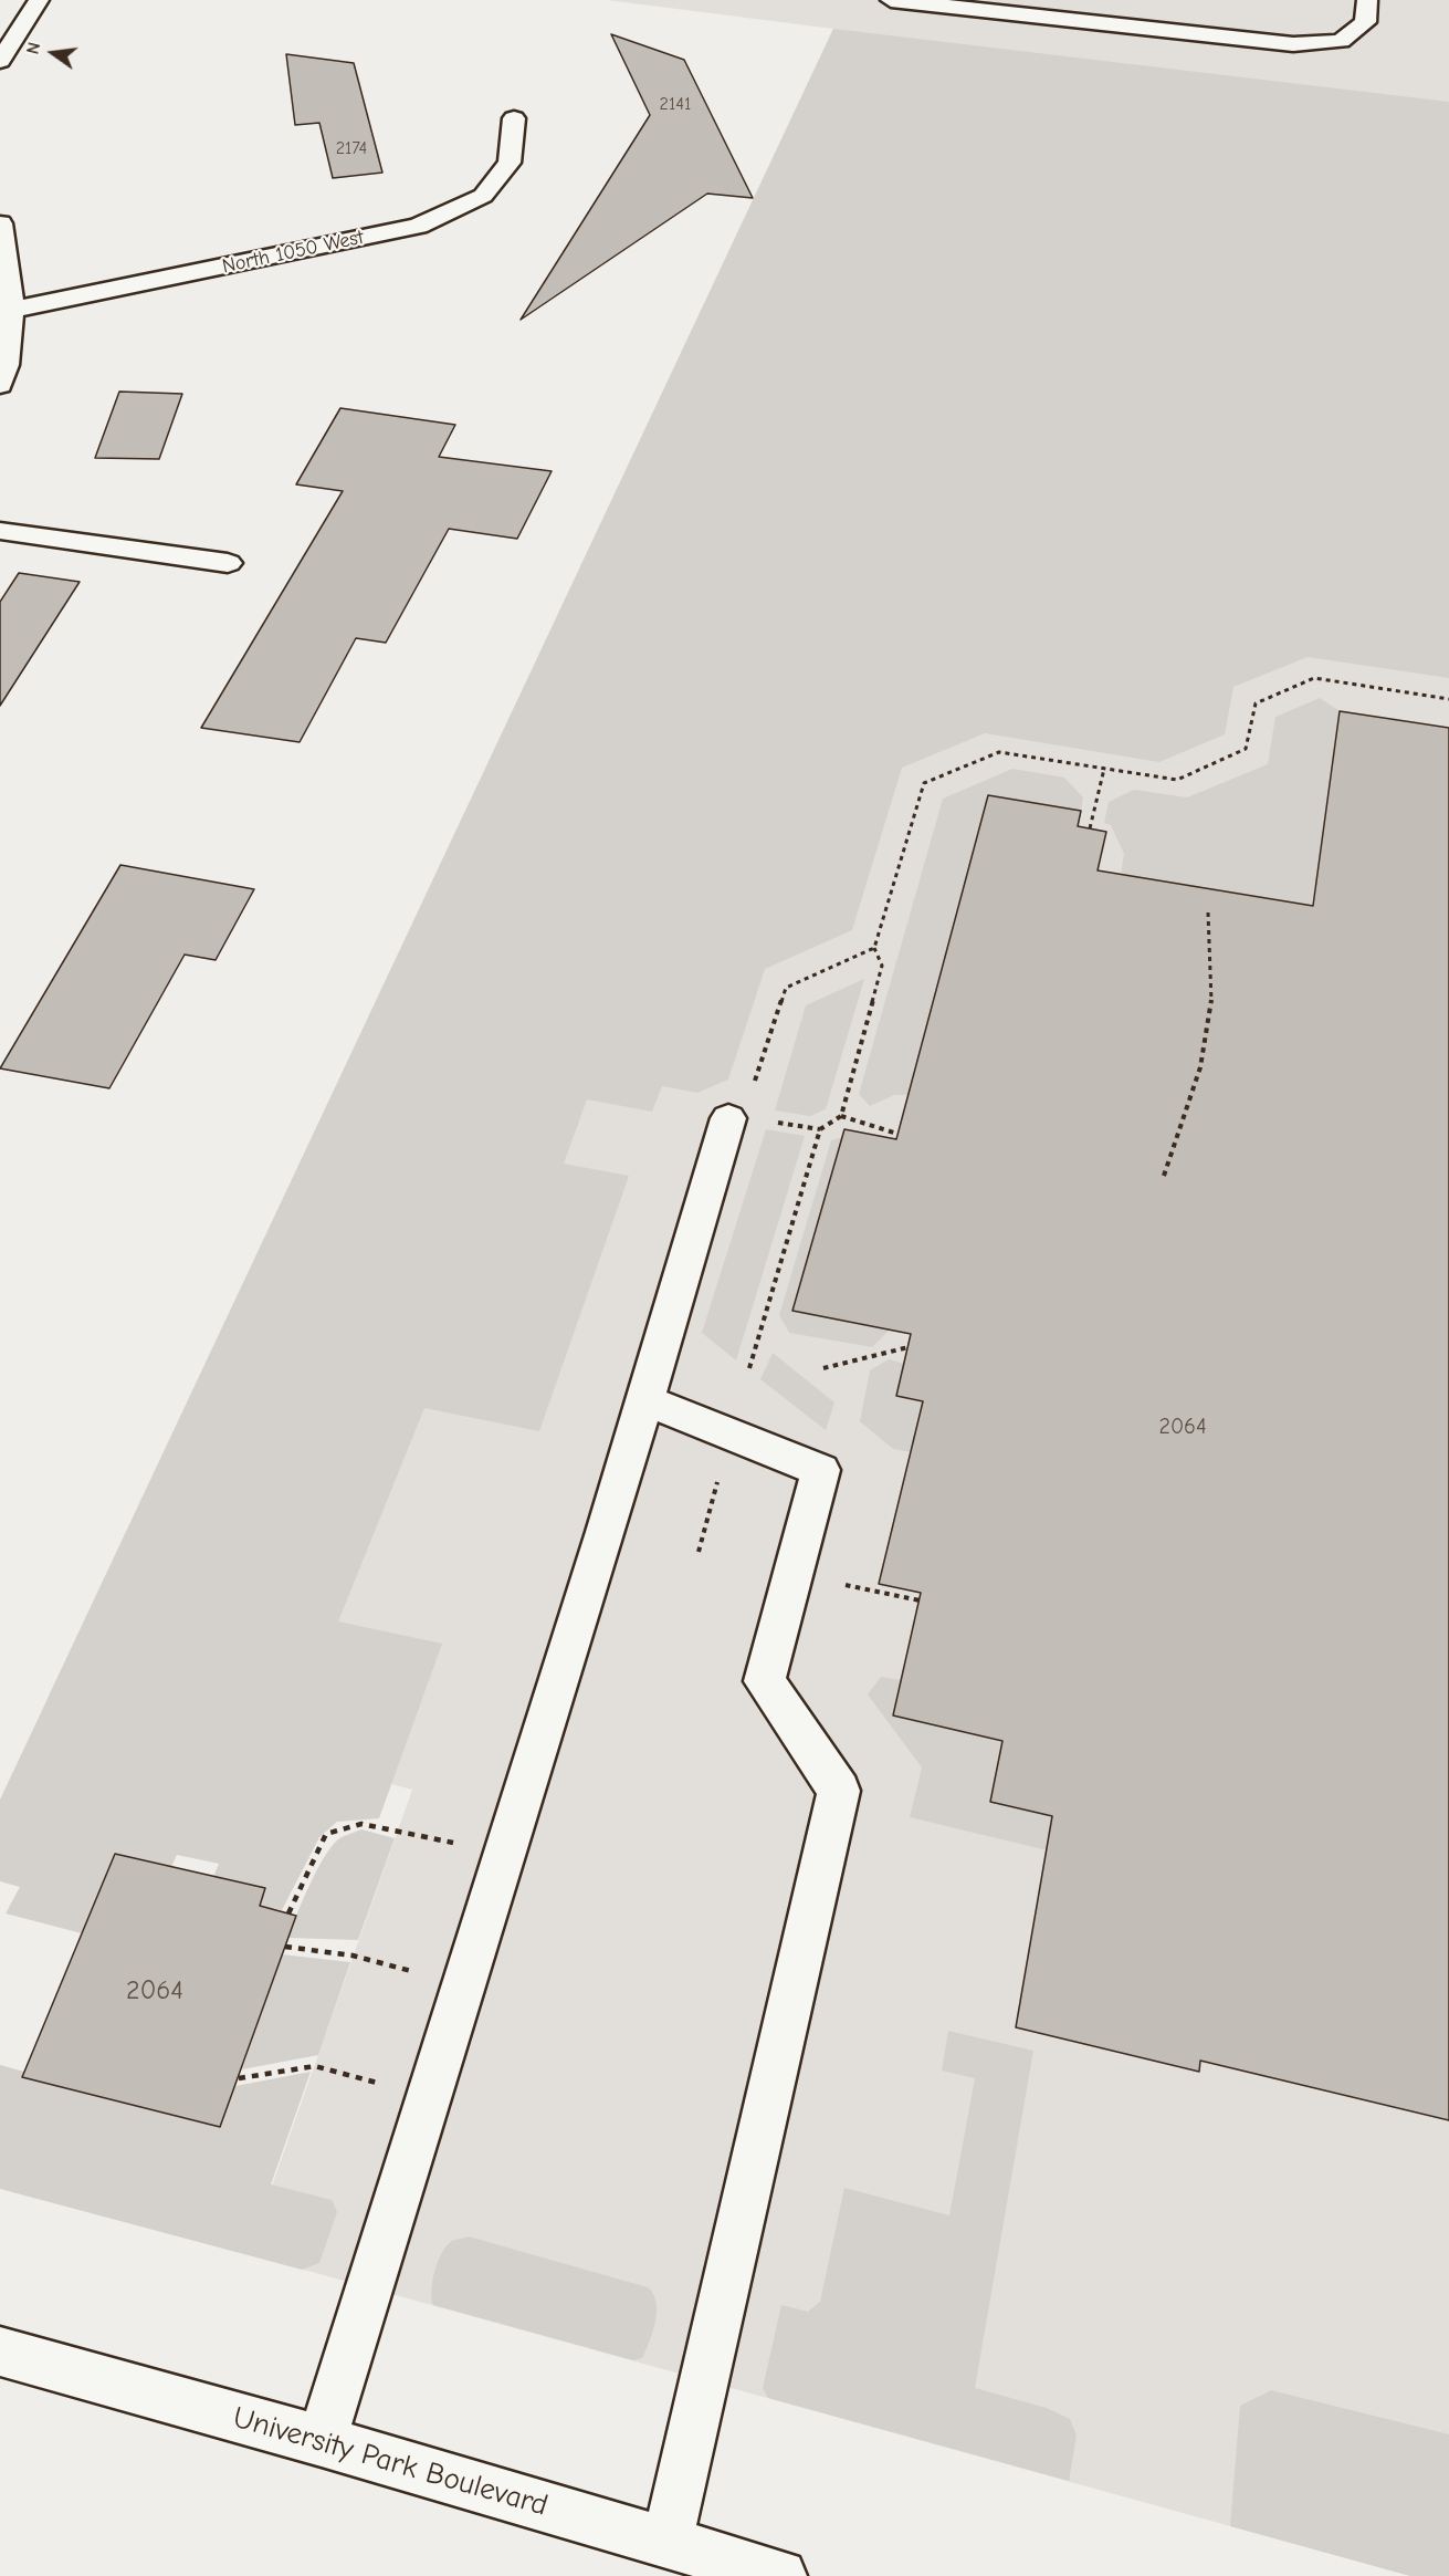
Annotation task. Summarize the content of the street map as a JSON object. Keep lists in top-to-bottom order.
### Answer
{
  "streets": {
    "street": ["North 1050 West", "University Park Boulevard"]
  },
  "house_numbers": [
    "2141",
    "2174",
    "2064",
    "2064"
  ],
  "north": "left"
}
